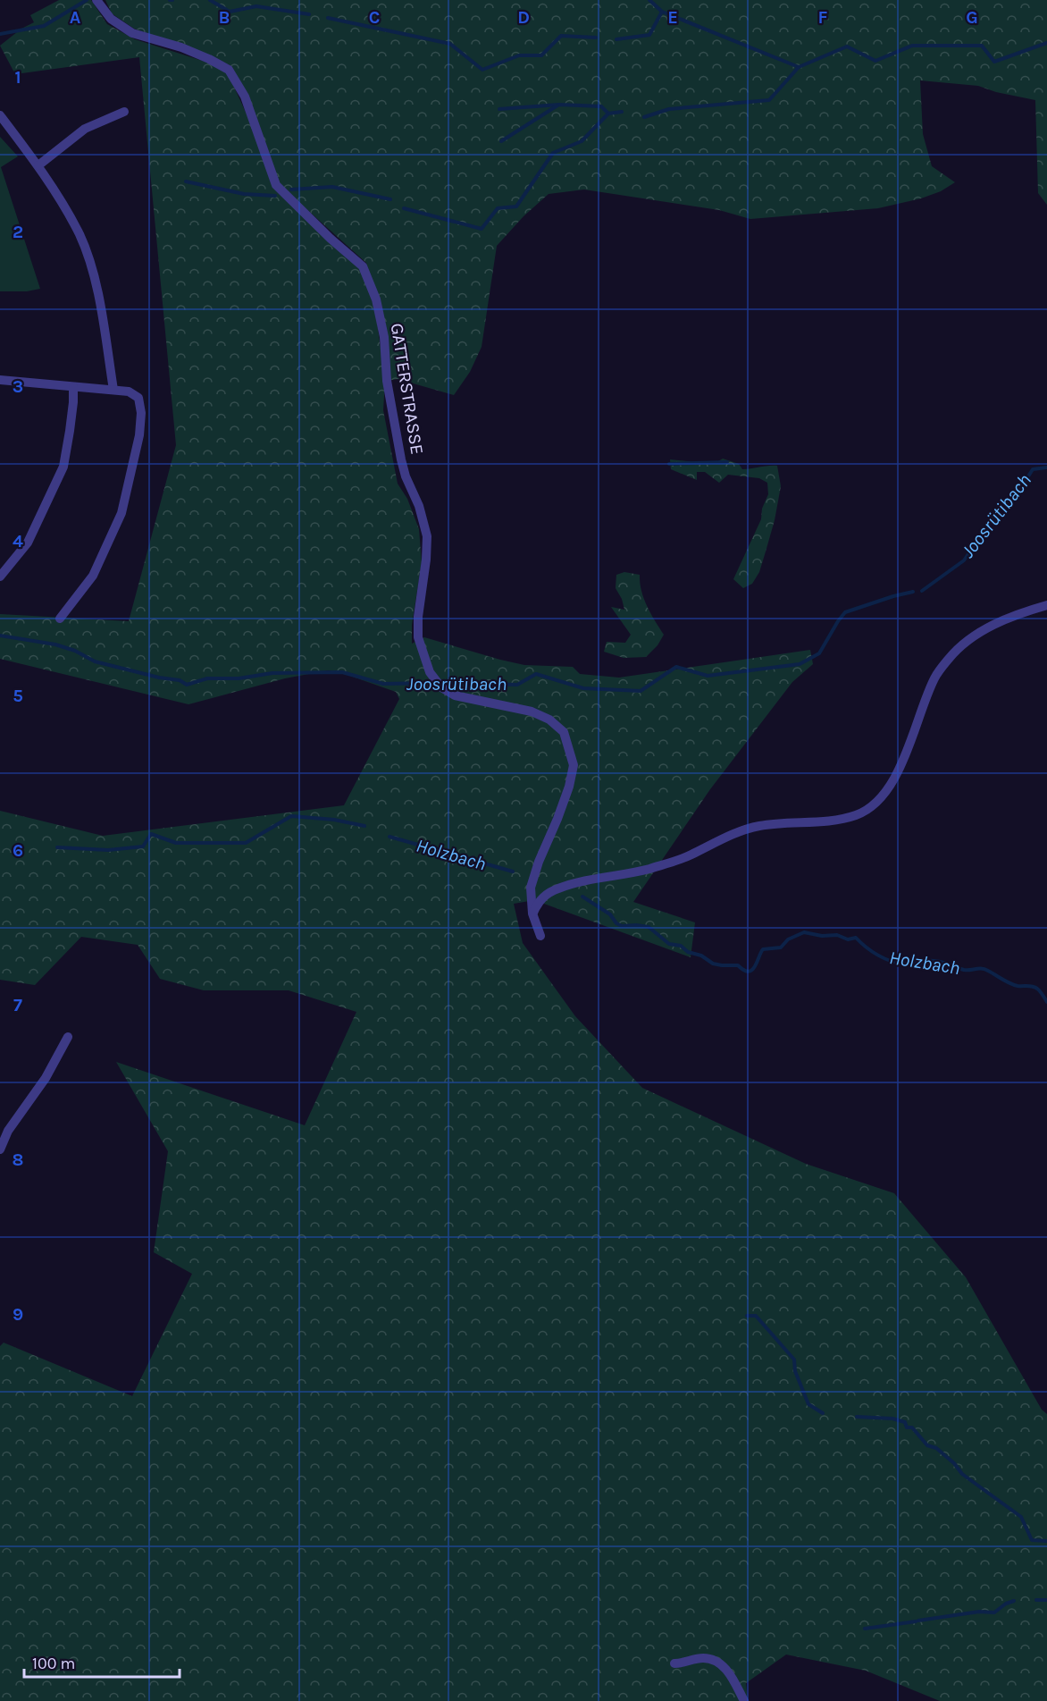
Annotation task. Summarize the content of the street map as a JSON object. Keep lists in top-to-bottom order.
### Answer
{
  "streets": {
    "street": ["GATTERSTRASSE"]
  },
  "water": ["Joosrütibach", "Holzbach"],
  "scale_bar": "100 m",
  "grid": {
    "columns": [
      "A",
      "B",
      "C",
      "D",
      "E",
      "F",
      "G"
    ],
    "rows": [
      "1",
      "2",
      "3",
      "4",
      "5",
      "6",
      "7",
      "8",
      "9"
    ]
  }
}
